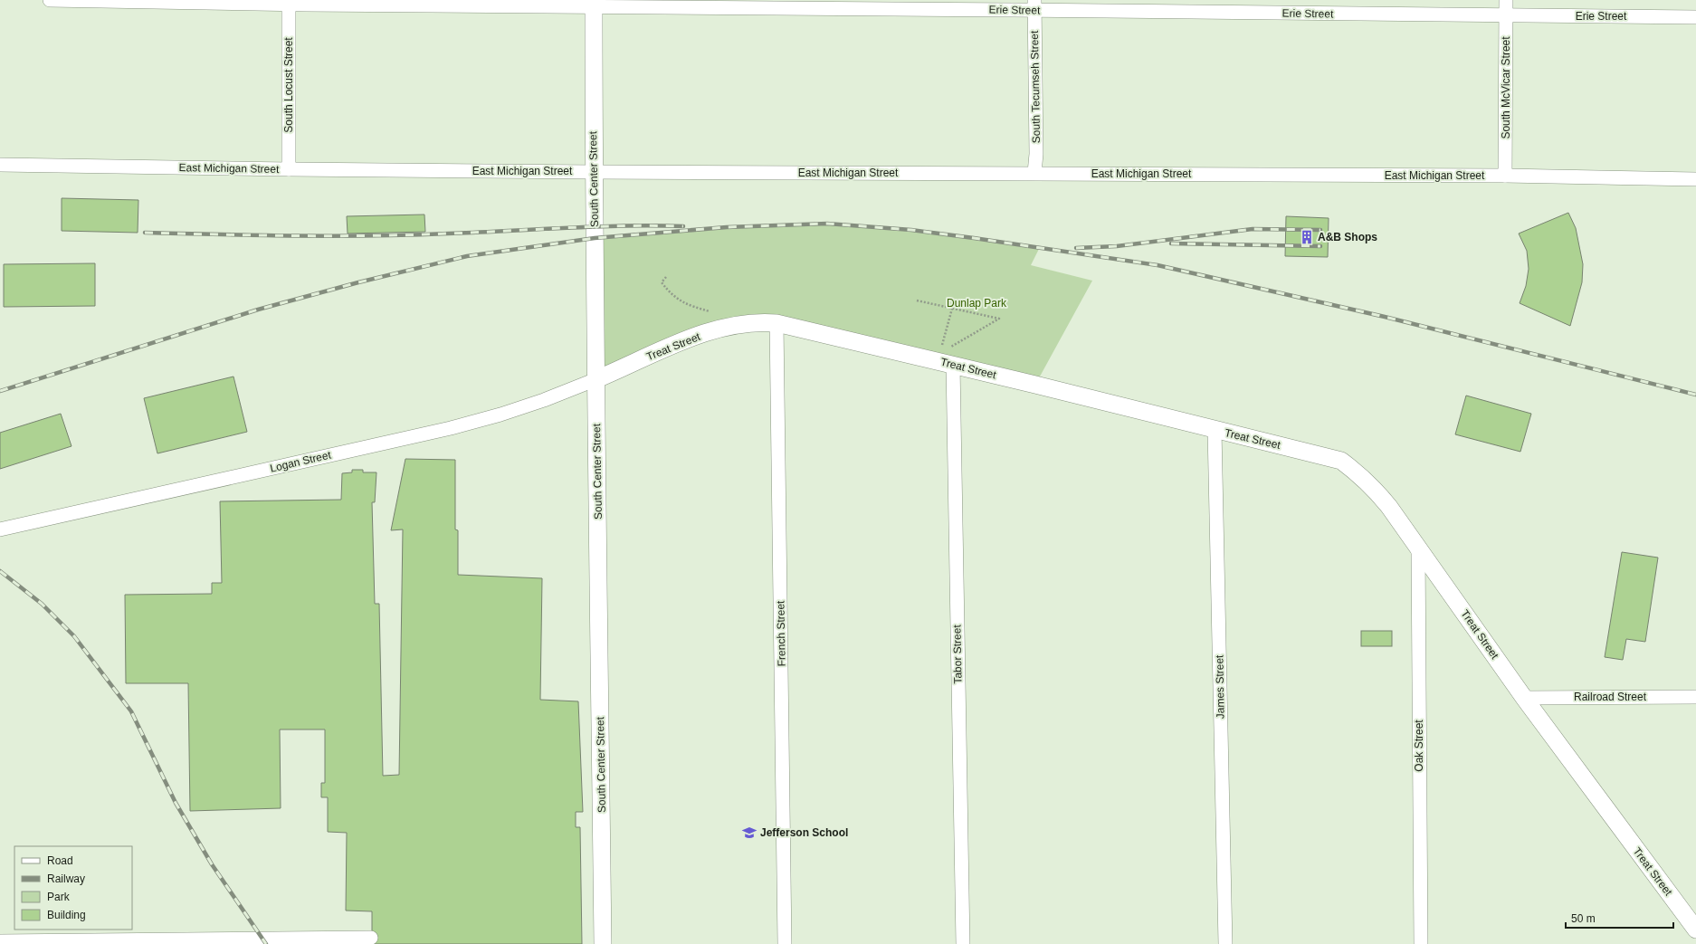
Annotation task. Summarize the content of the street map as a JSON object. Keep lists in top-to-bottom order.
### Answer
{
  "streets": {
    "street": [
      "Erie Street",
      "South Locust Street",
      "South Tecumseh Street",
      "South McVicar Street",
      "East Michigan Street",
      "South Center Street",
      "Treat Street",
      "Logan Street",
      "French Street",
      "Tabor Street",
      "James Street",
      "Railroad Street",
      "Oak Street"
    ]
  },
  "crossings": [
    ["Erie Street", "South Locust Street"],
    ["Erie Street", "South Tecumseh Street"],
    ["Erie Street", "South McVicar Street"],
    ["Erie Street", "South Center Street"],
    ["South Locust Street", "East Michigan Street"],
    ["South Tecumseh Street", "East Michigan Street"],
    ["South McVicar Street", "East Michigan Street"],
    ["East Michigan Street", "South Center Street"],
    ["South Center Street", "Treat Street"],
    ["South Center Street", "Logan Street"],
    ["Treat Street", "Logan Street"],
    ["Treat Street", "French Street"],
    ["Treat Street", "Tabor Street"],
    ["Treat Street", "James Street"],
    ["Treat Street", "Railroad Street"],
    ["Treat Street", "Oak Street"]
  ],
  "parks": ["Dunlap Park"],
  "places": {
    "building": ["A&B Shops"],
    "school or university": ["Jefferson School"]
  },
  "legend": [
    "Road",
    "Railway",
    "Park",
    "Building"
  ],
  "scale_bar": "50 m"
}
